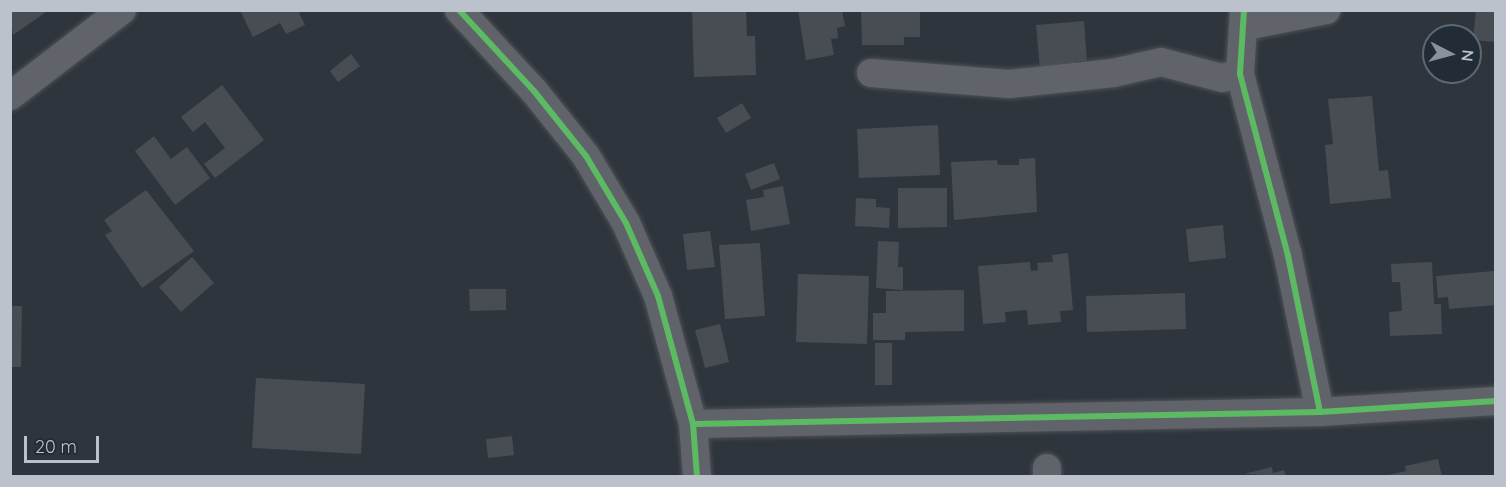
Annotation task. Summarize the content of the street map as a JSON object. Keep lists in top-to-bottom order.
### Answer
{
  "scale_bar": "20 m",
  "north": "right"
}
